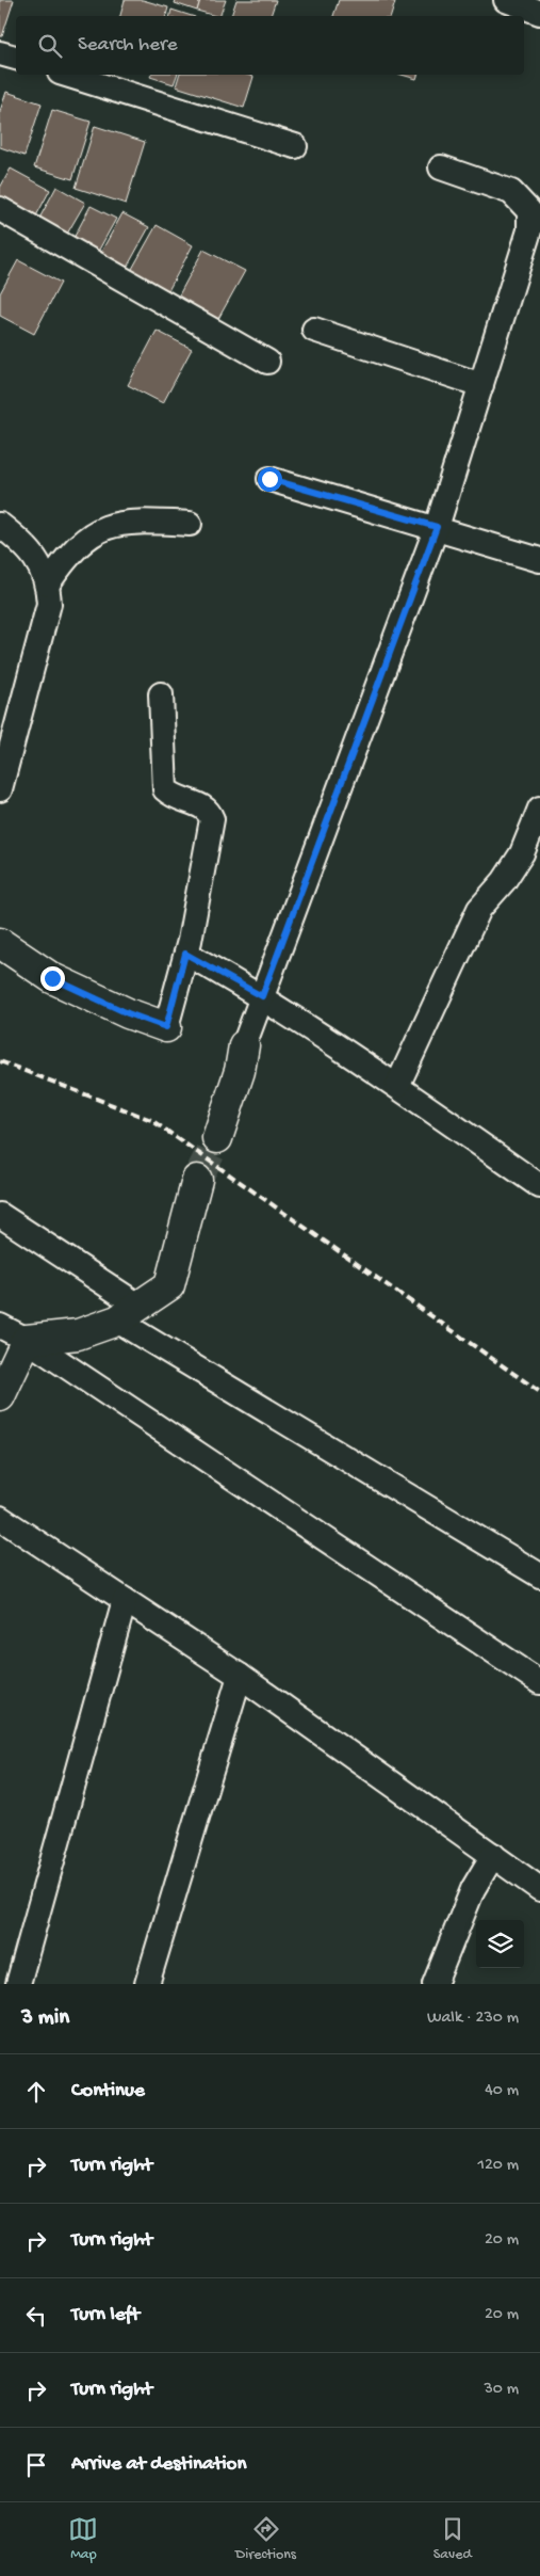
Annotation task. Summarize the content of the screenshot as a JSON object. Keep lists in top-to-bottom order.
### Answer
{
  "page": {
    "search": "Search here",
    "heading": ["3 min", "Walk · 230 m"],
    "list": [
      ["Continue", "40 m"],
      ["Turn right", "120 m"],
      ["Turn right", "20 m"],
      ["Turn left", "20 m"],
      ["Turn right", "30 m"],
      "Arrive at destination"
    ],
    "nav": ["Map", "Directions", "Saved"]
  }
}
